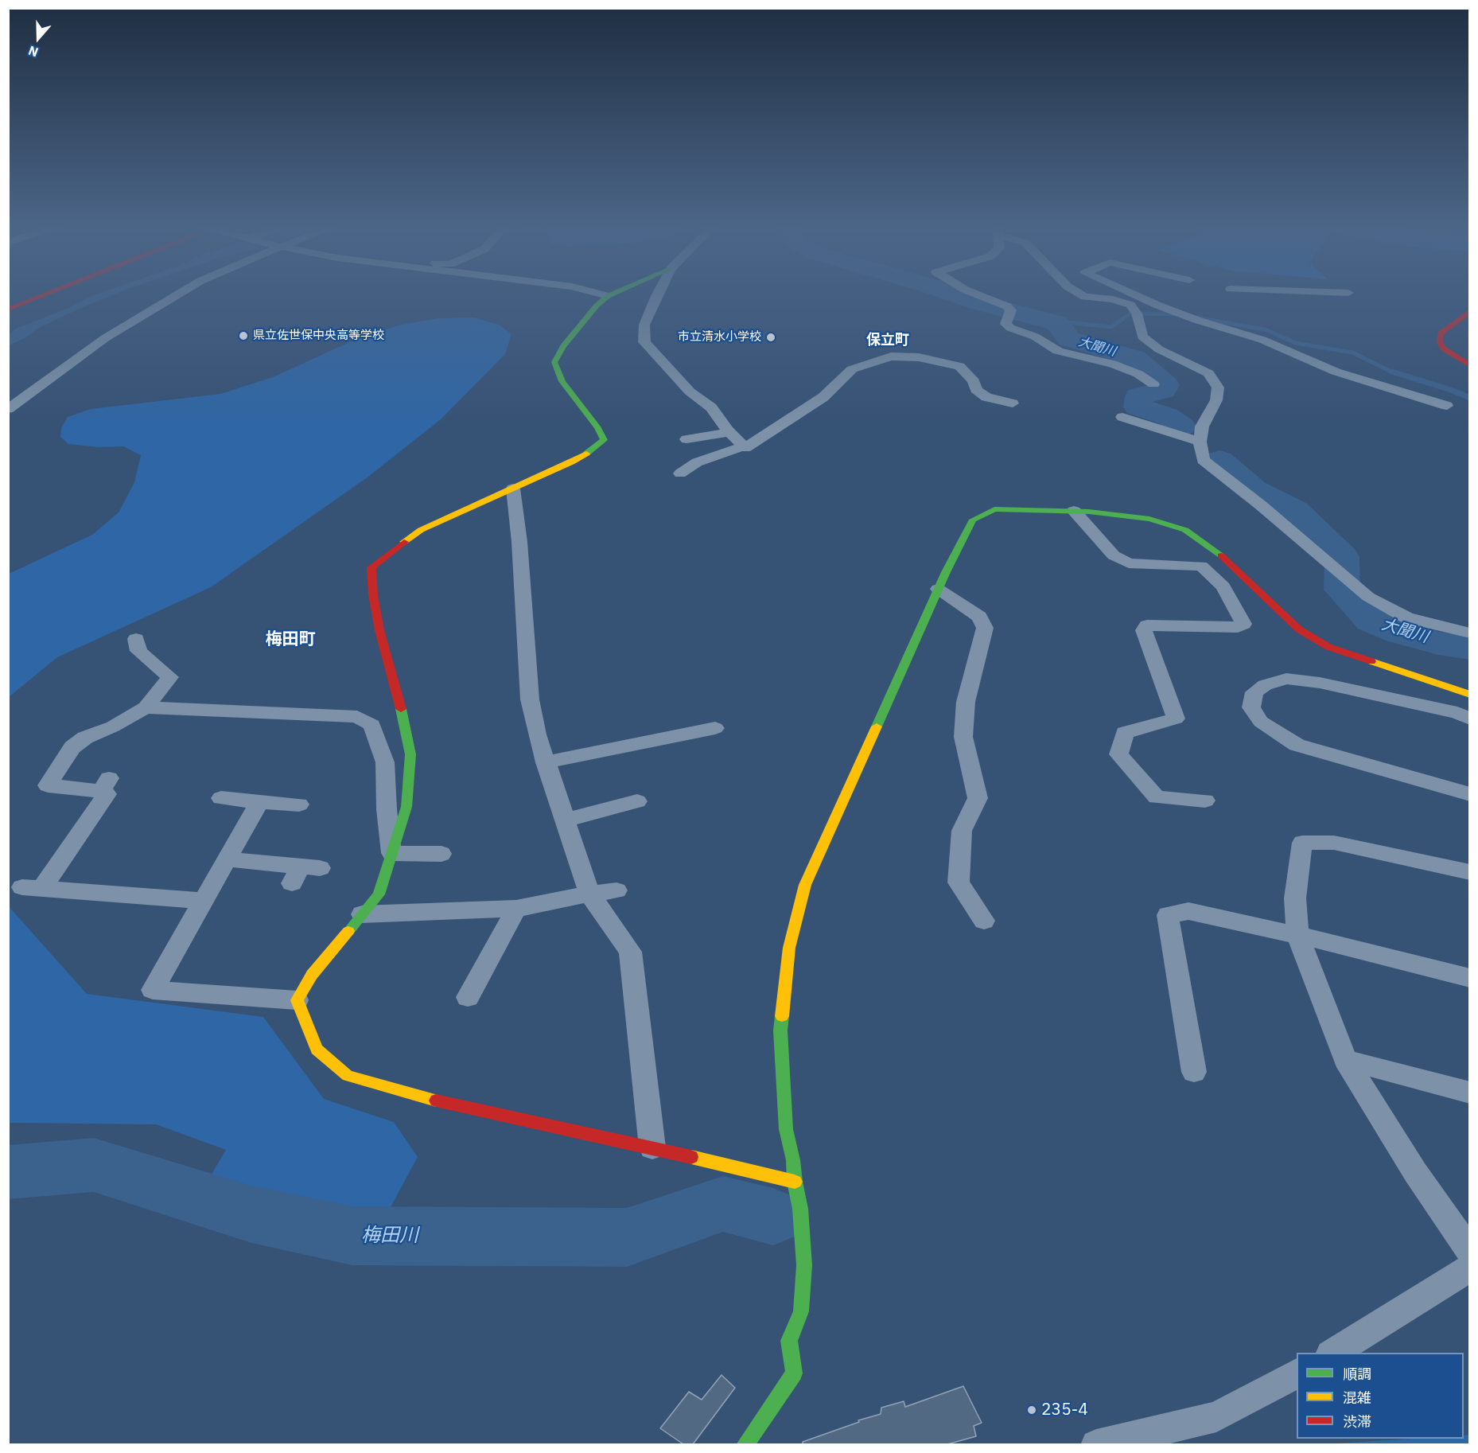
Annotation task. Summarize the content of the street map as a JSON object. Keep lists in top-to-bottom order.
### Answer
{
  "districts": ["保立町", "梅田町"],
  "water": ["大聞川", "梅田川"],
  "places": ["県立佐世保中央高等学校", "市立清水小学校", "235-4"],
  "legend": ["順調", "混雑", "渋滞"],
  "north": "bottom"
}
